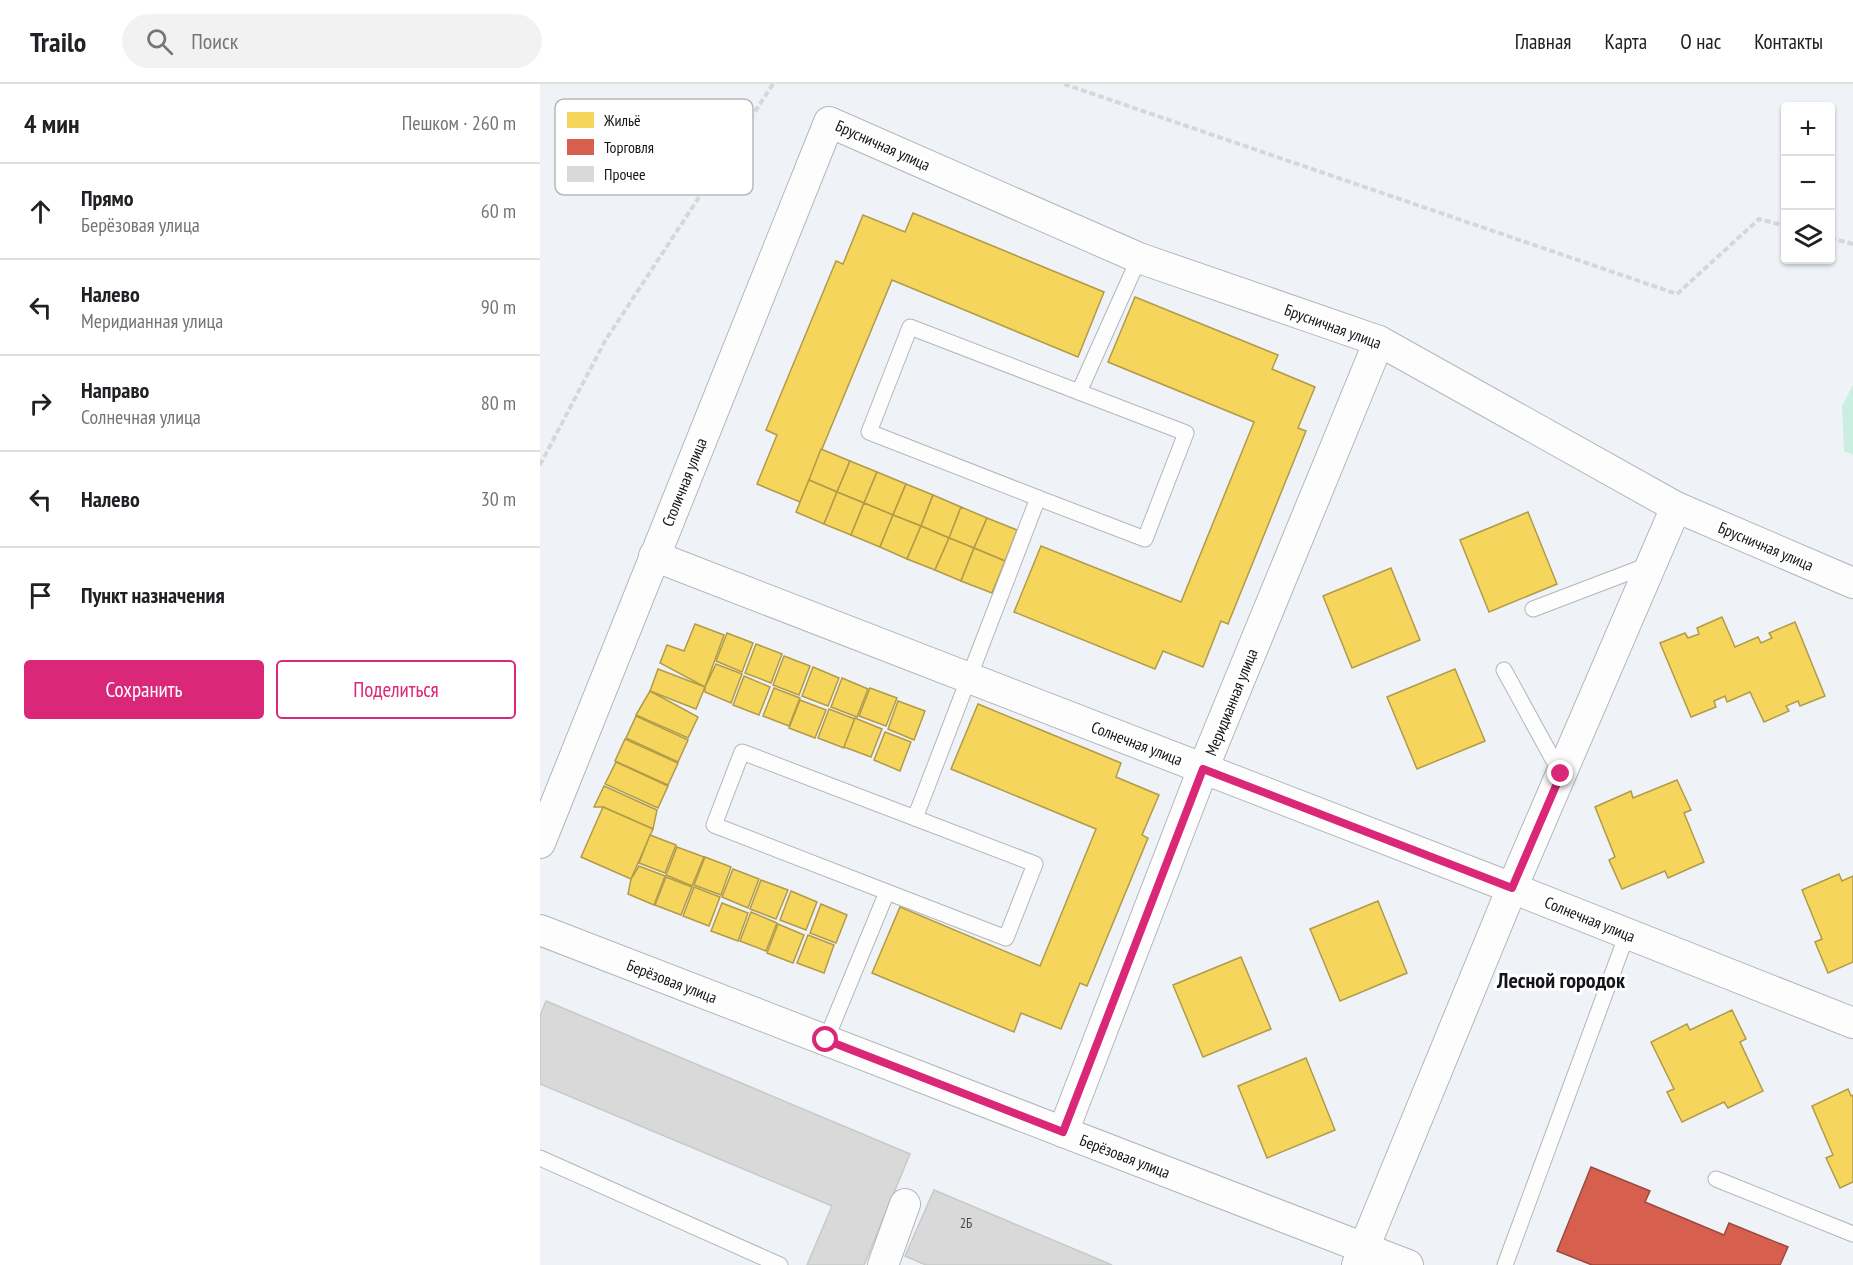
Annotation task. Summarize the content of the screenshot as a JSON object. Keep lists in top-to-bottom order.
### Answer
{
  "streets": {
    "street": [
      "Брусничная улица",
      "Столичная улица",
      "Меридианная улица",
      "Солнечная улица",
      "Берёзовая улица"
    ]
  },
  "crossings": [
    ["Брусничная улица", "Столичная улица"],
    ["Брусничная улица", "Меридианная улица"],
    ["Столичная улица", "Солнечная улица"],
    ["Меридианная улица", "Солнечная улица"],
    ["Меридианная улица", "Берёзовая улица"]
  ],
  "districts": ["Лесной городок"],
  "house_numbers": ["2Б"],
  "legend": ["Жильё", "Торговля", "Прочее"],
  "page": {
    "header": "Trailo",
    "search": "Поиск",
    "nav": [
      "Главная",
      "Карта",
      "О нас",
      "Контакты"
    ],
    "heading": ["4 мин", "Пешком · 260 m"],
    "map_buttons": ["+", "−"],
    "list": [
      ["Прямо", "Берёзовая улица", "60 m"],
      ["Налево", "Меридианная улица", "90 m"],
      ["Направо", "Солнечная улица", "80 m"],
      ["Налево", "30 m"],
      "Пункт назначения"
    ],
    "buttons": ["Сохранить", "Поделиться"]
  }
}
